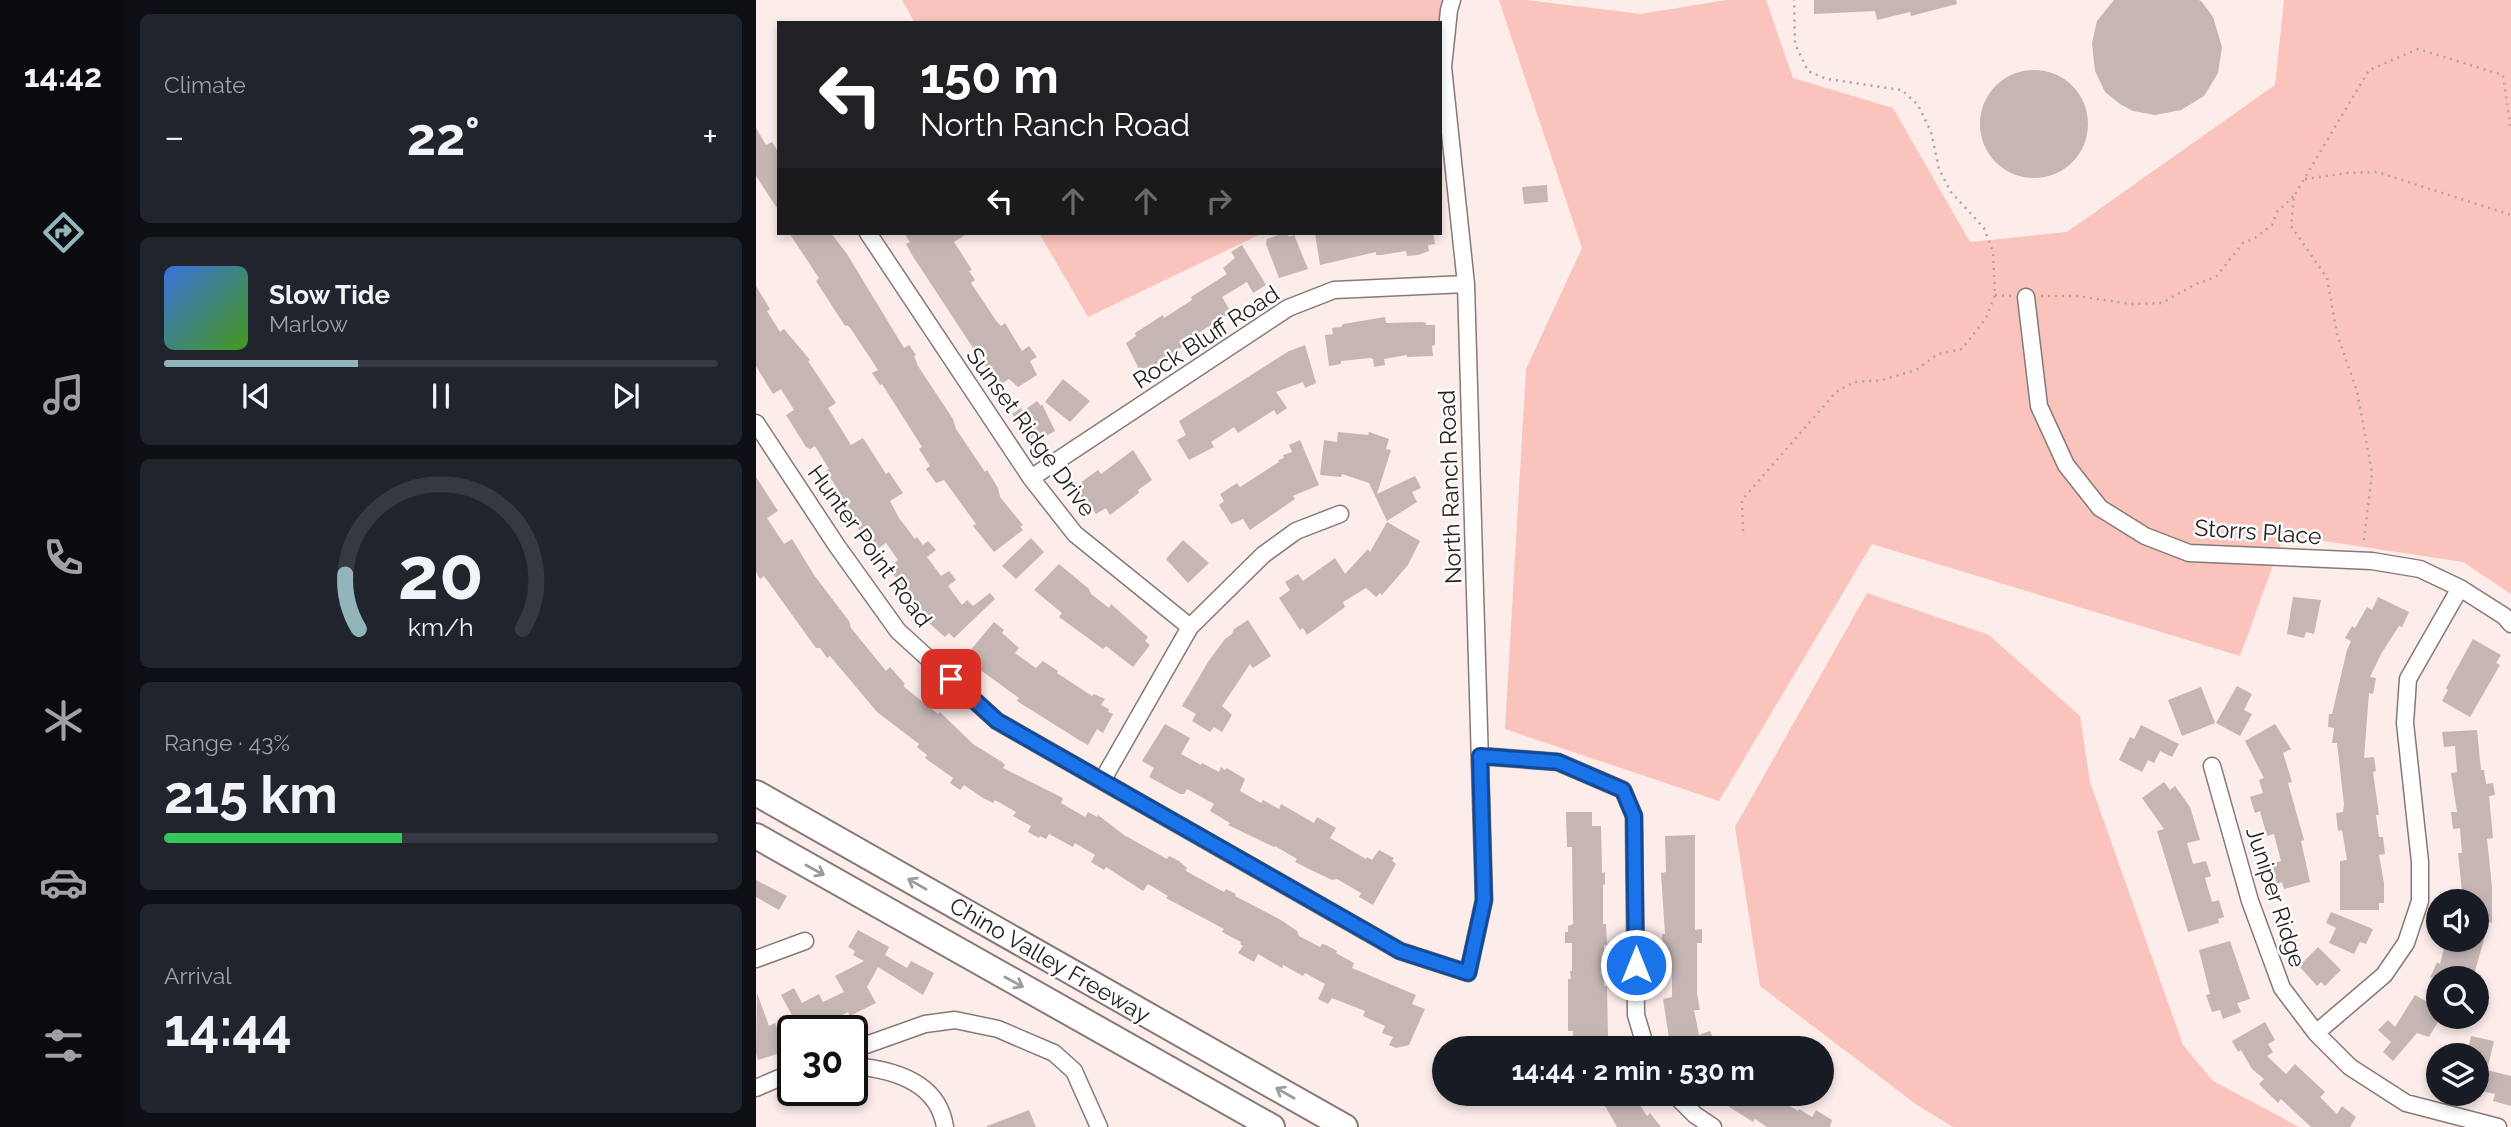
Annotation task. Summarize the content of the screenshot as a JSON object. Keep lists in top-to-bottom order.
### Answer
{
  "streets": {
    "highway": ["Chino Valley Freeway"],
    "street": [
      "Rock Bluff Road",
      "Sunset Ridge Drive",
      "North Ranch Road",
      "Storrs Place",
      "Hunter Point Road",
      "Juniper Ridge"
    ]
  },
  "crossings": [
    ["Rock Bluff Road", "Sunset Ridge Drive"],
    ["Rock Bluff Road", "North Ranch Road"],
    ["North Ranch Road", "Hunter Point Road"]
  ],
  "page": {
    "tabs": "14:42",
    "tile": [
      "Climate",
      ["Range · 43%", "215 km"],
      ["Arrival", "14:44"]
    ],
    "turn": ["150 m", "North Ranch Road"],
    "heat": ["−", "22°", "+"],
    "song": ["Slow Tide", "Marlow"],
    "limit": "30",
    "trip": "14:44 · 2 min · 530 m",
    "gauge": ["20", "km/h"]
  }
}
